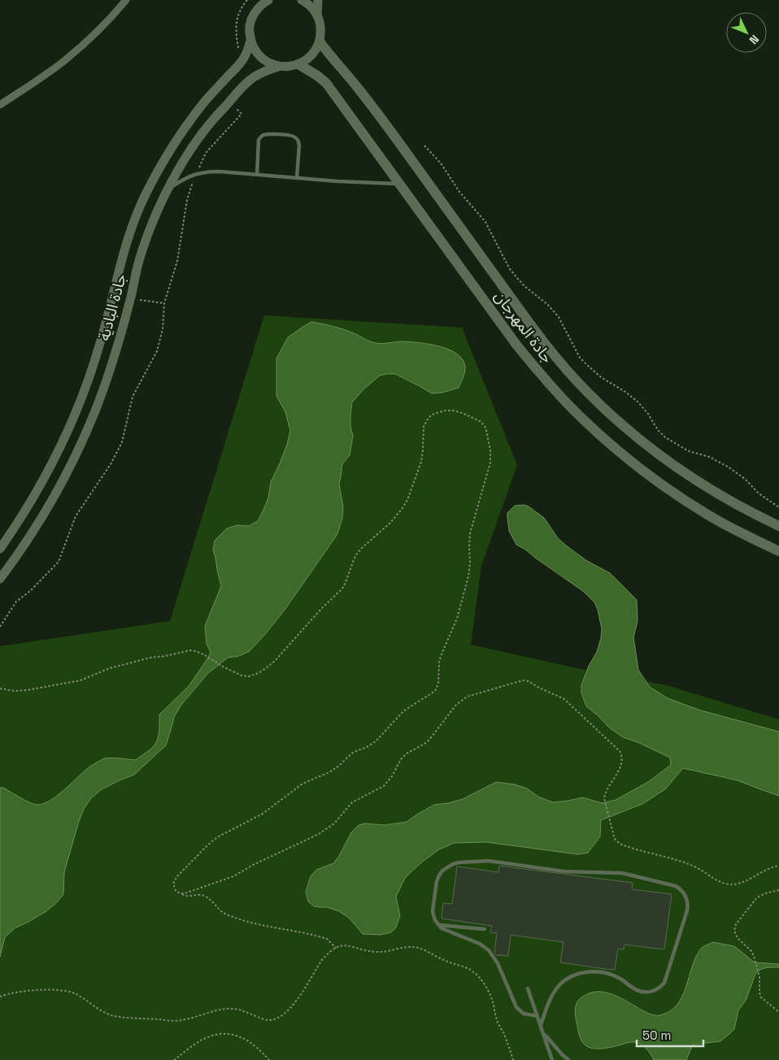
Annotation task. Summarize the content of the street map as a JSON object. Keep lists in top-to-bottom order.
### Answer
{
  "streets": {
    "main road": ["جادة المهرجان"],
    "street": ["جادة البادية"]
  },
  "crossings": [
    ["جادة البادية", "جادة المهرجان"]
  ],
  "scale_bar": "50 m",
  "north": "bottom right"
}
